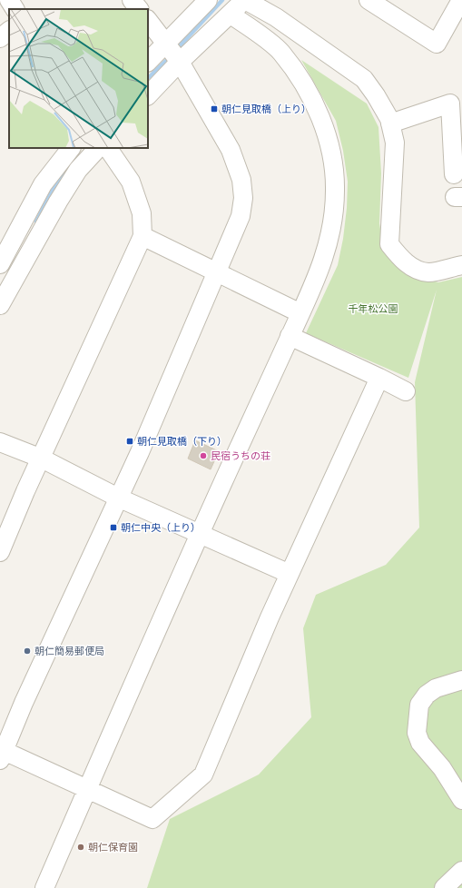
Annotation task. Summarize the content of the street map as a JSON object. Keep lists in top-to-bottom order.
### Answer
{
  "parks": ["千年松公園"],
  "places": {
    "transit": ["朝仁見取橋（上り）", "朝仁見取橋（下り）", "朝仁中央（上り）"],
    "other": ["民宿うちの荘", "朝仁簡易郵便局", "朝仁保育園"]
  }
}
